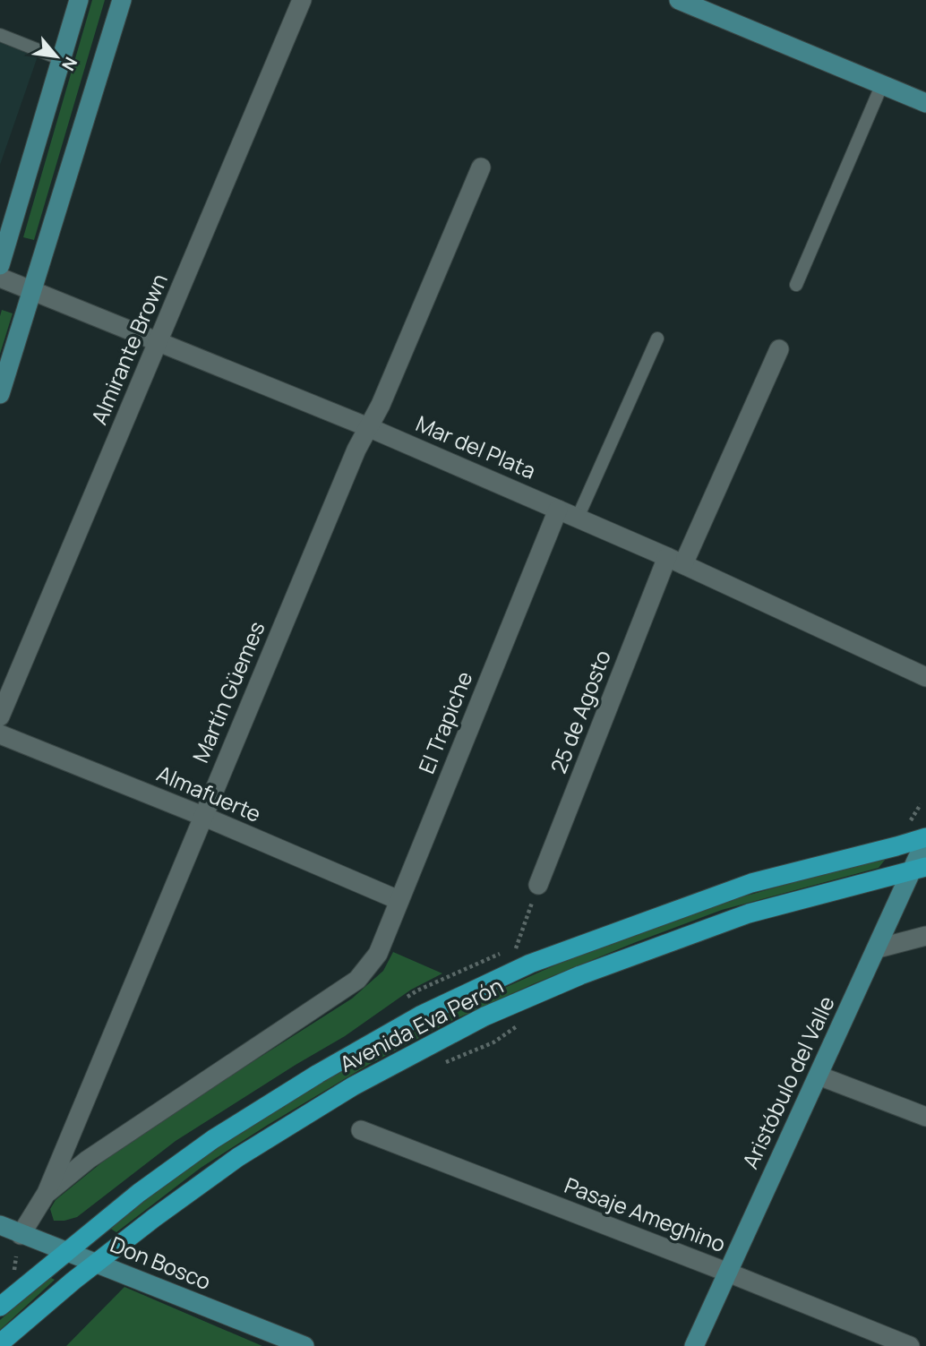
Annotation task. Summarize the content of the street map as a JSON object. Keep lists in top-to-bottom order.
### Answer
{
  "streets": {
    "main road": ["Avenida Eva Perón"],
    "street": [
      "Almirante Brown",
      "Mar del Plata",
      "Martín Güemes",
      "25 de Agosto",
      "El Trapiche",
      "Almafuerte",
      "Aristóbulo del Valle",
      "Pasaje Ameghino",
      "Don Bosco"
    ]
  },
  "crossings": [
    ["Almirante Brown", "Mar del Plata"],
    ["Mar del Plata", "Martín Güemes"],
    ["Mar del Plata", "25 de Agosto"],
    ["Mar del Plata", "El Trapiche"],
    ["Martín Güemes", "El Trapiche"],
    ["Martín Güemes", "Almafuerte"],
    ["Martín Güemes", "Don Bosco"],
    ["El Trapiche", "Almafuerte"],
    ["Avenida Eva Perón", "Aristóbulo del Valle"],
    ["Avenida Eva Perón", "Don Bosco"],
    ["Aristóbulo del Valle", "Pasaje Ameghino"]
  ],
  "north": "bottom right"
}
